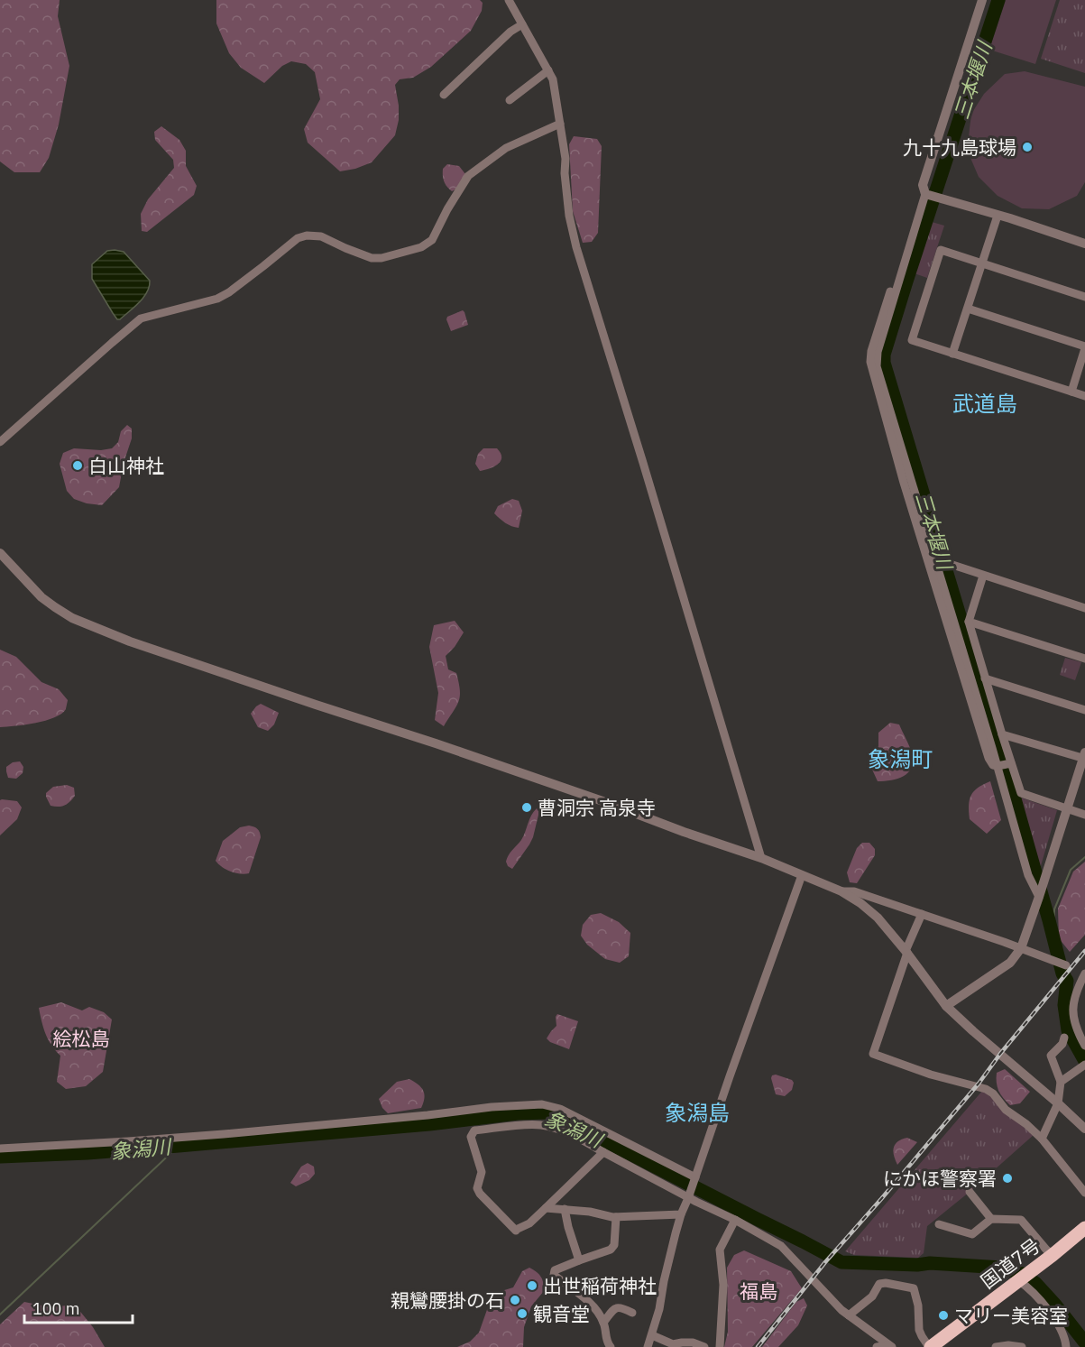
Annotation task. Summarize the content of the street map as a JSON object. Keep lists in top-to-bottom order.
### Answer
{
  "streets": {
    "highway": ["国道7号"]
  },
  "districts": ["武道島", "象潟町", "象潟島"],
  "water": ["三本堰川", "象潟川"],
  "parks": ["絵松島", "福島"],
  "places": [
    "九十九島球場",
    "白山神社",
    "曹洞宗 高泉寺",
    "にかほ警察署",
    "出世稲荷神社",
    "親鸞腰掛の石",
    "観音堂",
    "マリー美容室"
  ],
  "scale_bar": "100 m"
}
